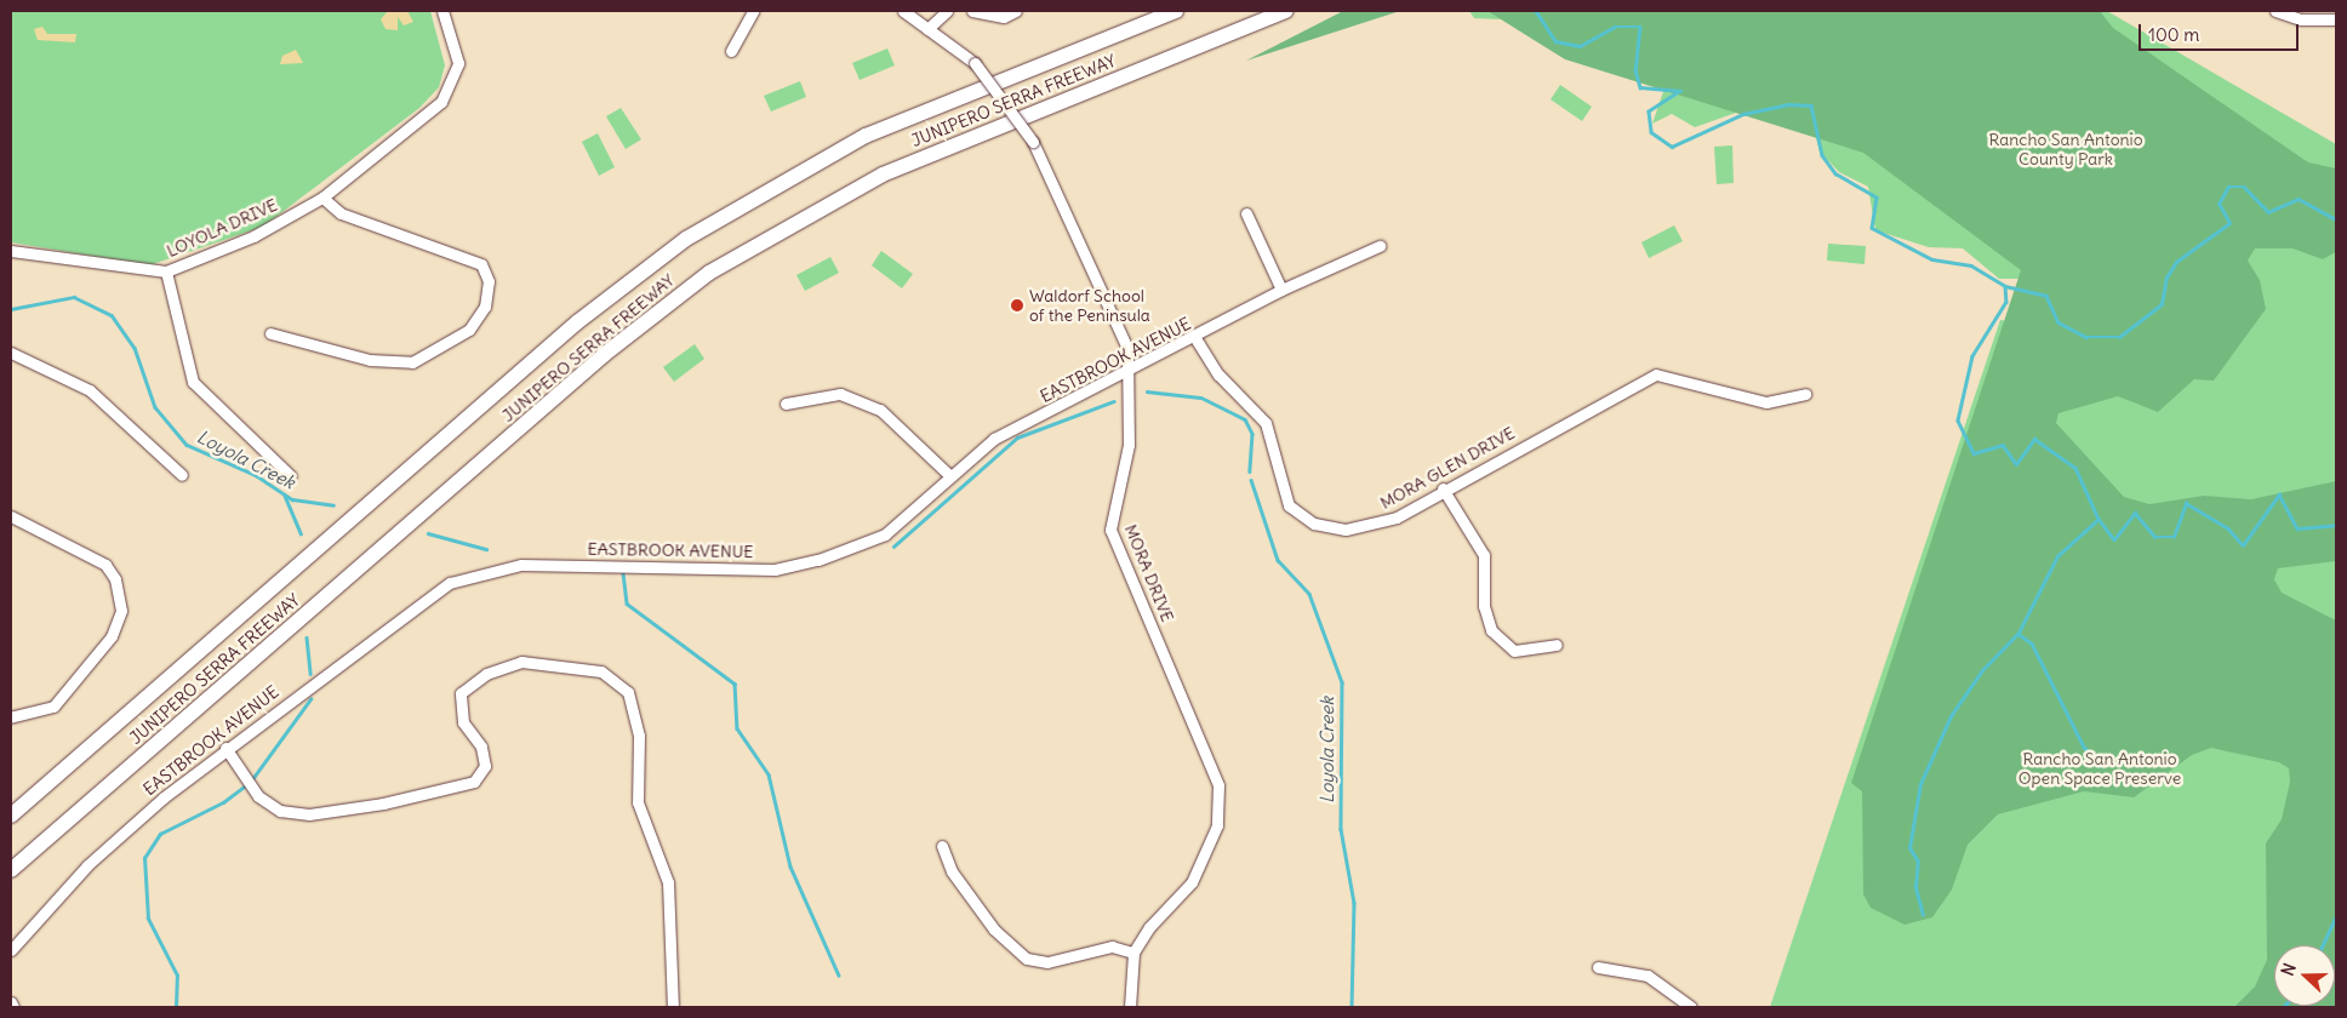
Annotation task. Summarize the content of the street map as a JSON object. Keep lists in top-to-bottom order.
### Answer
{
  "streets": {
    "highway": ["JUNIPERO SERRA FREEWAY"],
    "street": [
      "LOYOLA DRIVE",
      "EASTBROOK AVENUE",
      "MORA GLEN DRIVE",
      "MORA DRIVE"
    ]
  },
  "crossings": [
    ["EASTBROOK AVENUE", "MORA GLEN DRIVE"],
    ["EASTBROOK AVENUE", "MORA DRIVE"]
  ],
  "water": ["Loyola Creek"],
  "parks": ["Rancho San Antonio County Park", "Rancho San Antonio Open Space Preserve"],
  "places": ["Waldorf School of the Peninsula"],
  "scale_bar": "100 m",
  "north": "left"
}
